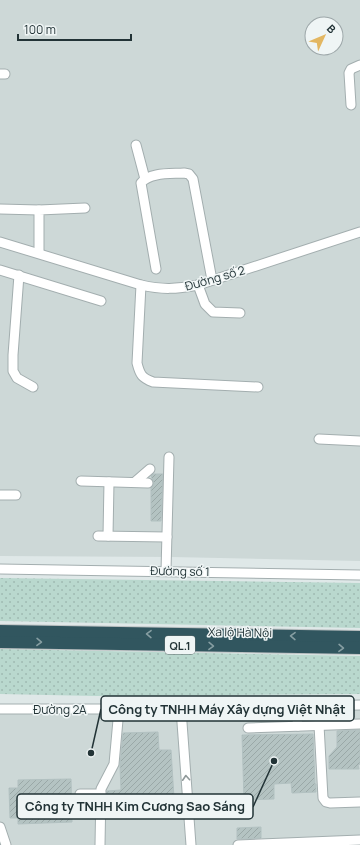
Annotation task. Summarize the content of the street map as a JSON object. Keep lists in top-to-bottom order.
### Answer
{
  "streets": {
    "highway": ["Xa lộ Hà Nội", "QL.1"],
    "street": ["Đường số 2", "Đường số 1", "Đường 2A"]
  },
  "places": ["Công ty TNHH Máy Xây dựng Việt Nhật", "Công ty TNHH Kim Cương Sao Sáng"],
  "scale_bar": "100 m",
  "north": "top right"
}
